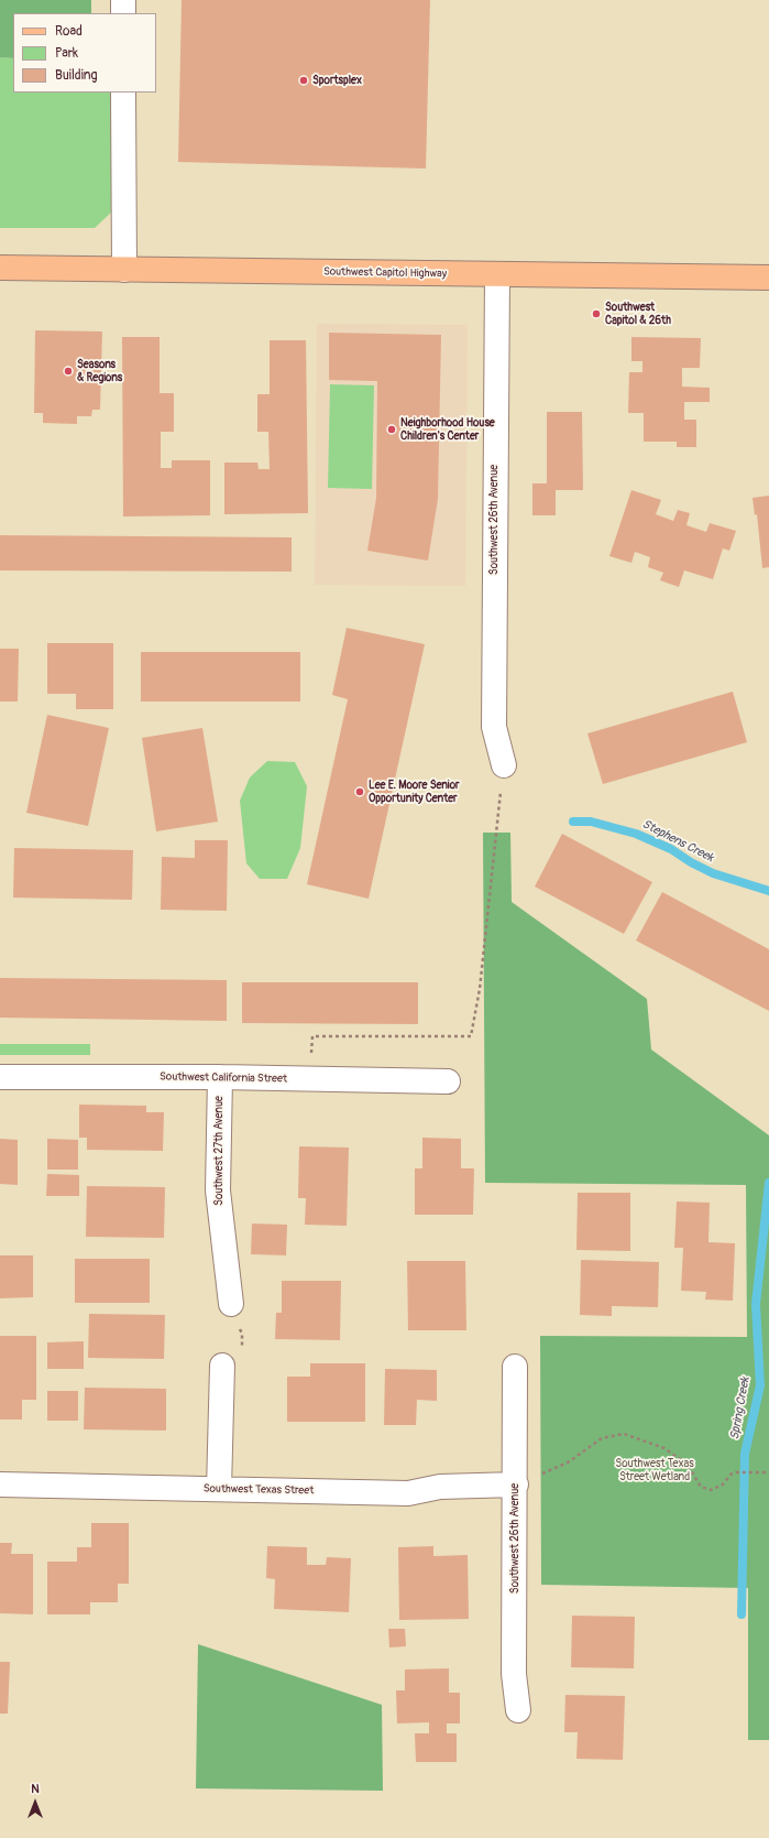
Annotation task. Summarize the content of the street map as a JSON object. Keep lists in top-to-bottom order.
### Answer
{
  "streets": {
    "main road": ["Southwest Capitol Highway"],
    "street": [
      "Southwest 26th Avenue",
      "Southwest California Street",
      "Southwest 27th Avenue",
      "Southwest Texas Street"
    ]
  },
  "crossings": [
    ["Southwest Capitol Highway", "Southwest 26th Avenue"],
    ["Southwest 26th Avenue", "Southwest Texas Street"],
    ["Southwest California Street", "Southwest 27th Avenue"]
  ],
  "water": ["Stephens Creek", "Spring Creek"],
  "parks": ["Southwest Texas Street Wetland"],
  "places": [
    "Sportsplex",
    "Southwest Capitol & 26th",
    "Seasons & Regions",
    "Neighborhood House Children's Center",
    "Lee E. Moore Senior Opportunity Center"
  ],
  "legend": ["Road", "Park", "Building"],
  "north": "top"
}
